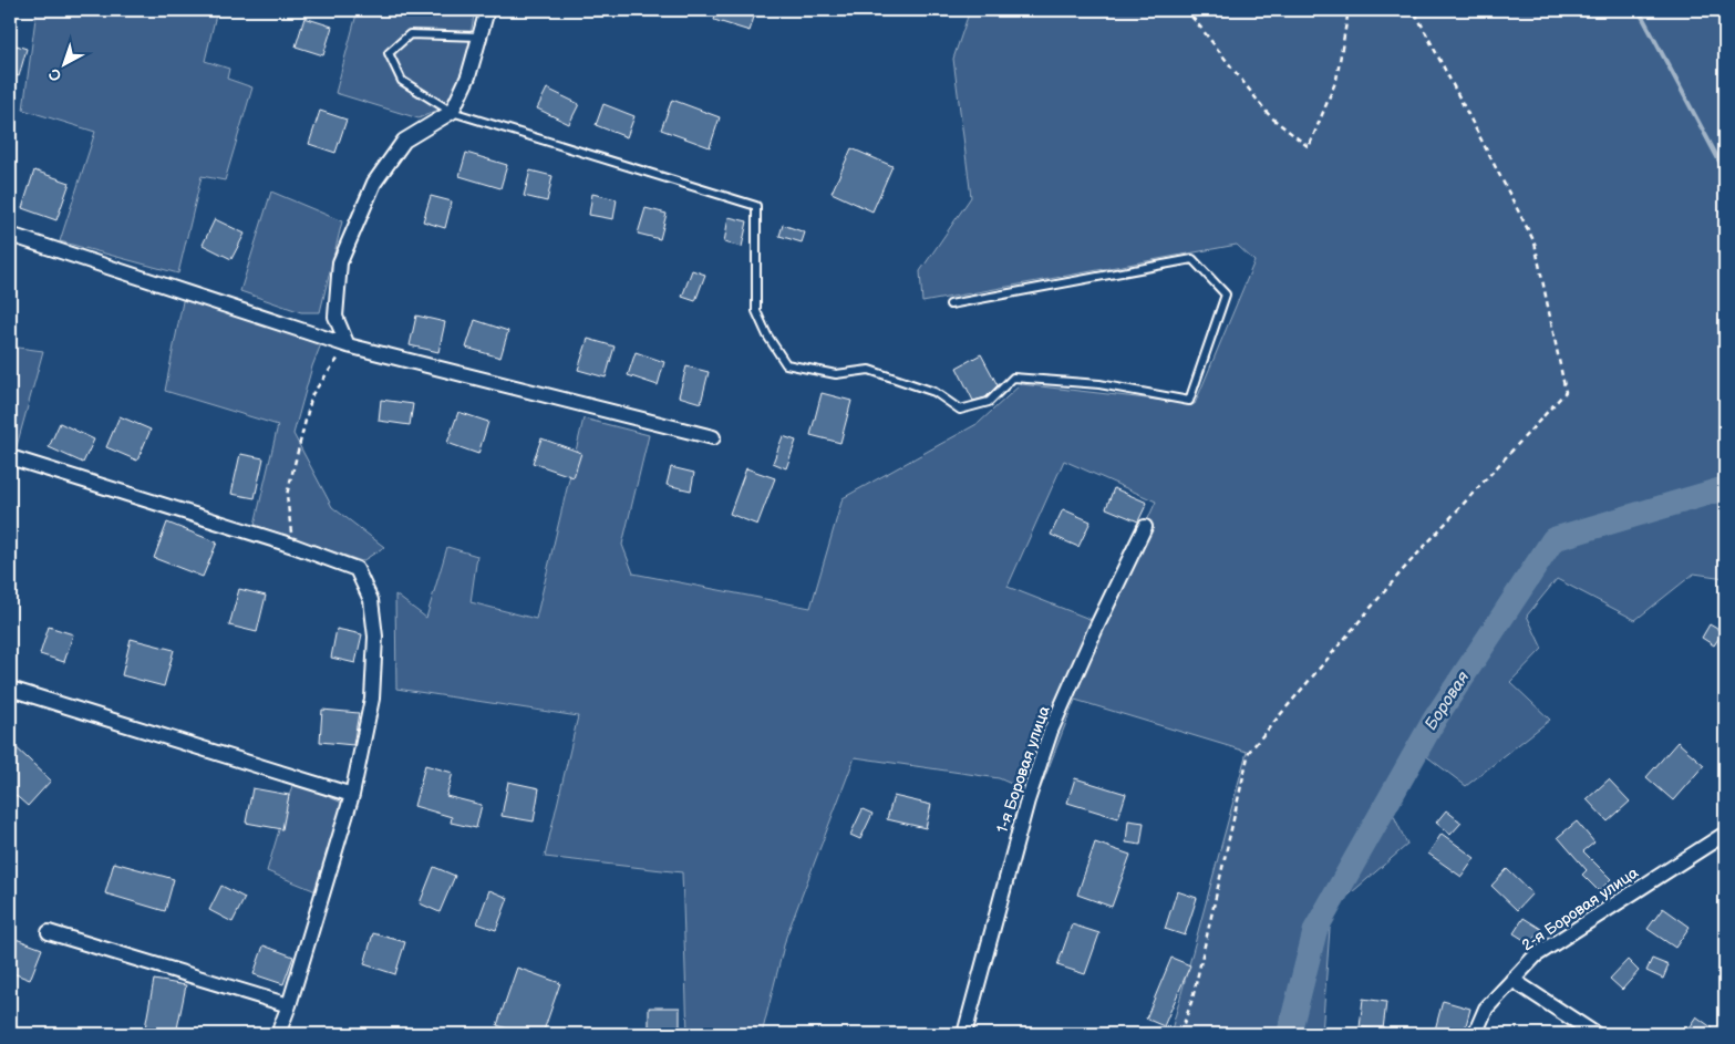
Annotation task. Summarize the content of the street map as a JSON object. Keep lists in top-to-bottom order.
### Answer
{
  "streets": {
    "street": ["1-я Боровая улица", "2-я Боровая улица"]
  },
  "water": ["Боровая"],
  "north": "bottom left"
}
